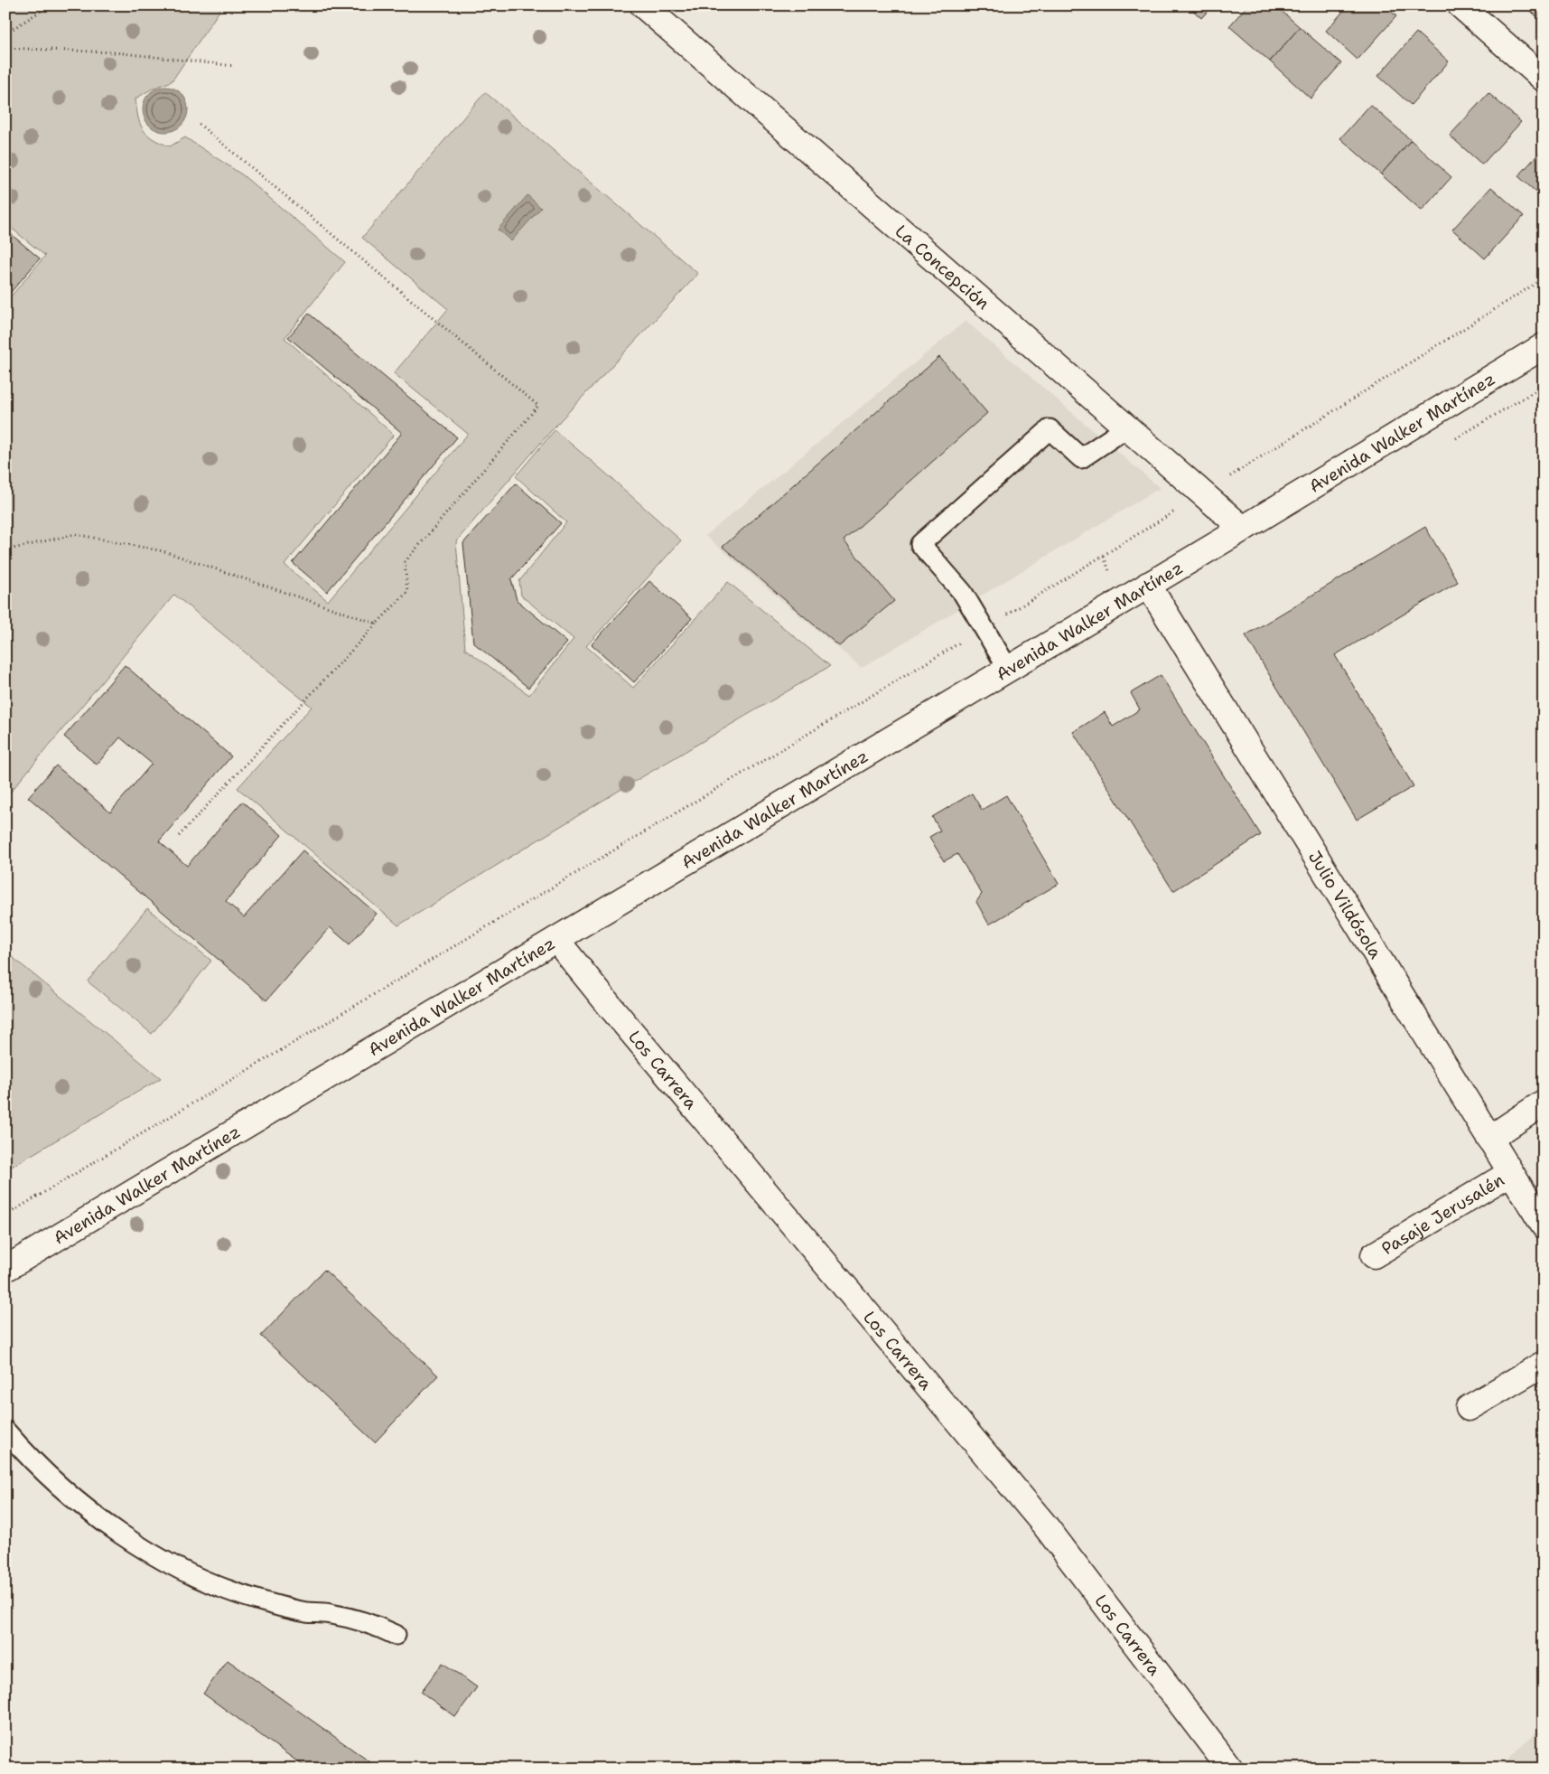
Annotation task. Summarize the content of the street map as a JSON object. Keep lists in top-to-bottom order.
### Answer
{
  "streets": {
    "street": [
      "La Concepción",
      "Avenida Walker Martínez",
      "Julio Vildósola",
      "Los Carrera",
      "Pasaje Jerusalén"
    ]
  },
  "crossings": [
    ["La Concepción", "Avenida Walker Martínez"],
    ["Avenida Walker Martínez", "Julio Vildósola"],
    ["Avenida Walker Martínez", "Los Carrera"],
    ["Julio Vildósola", "Pasaje Jerusalén"]
  ]
}
